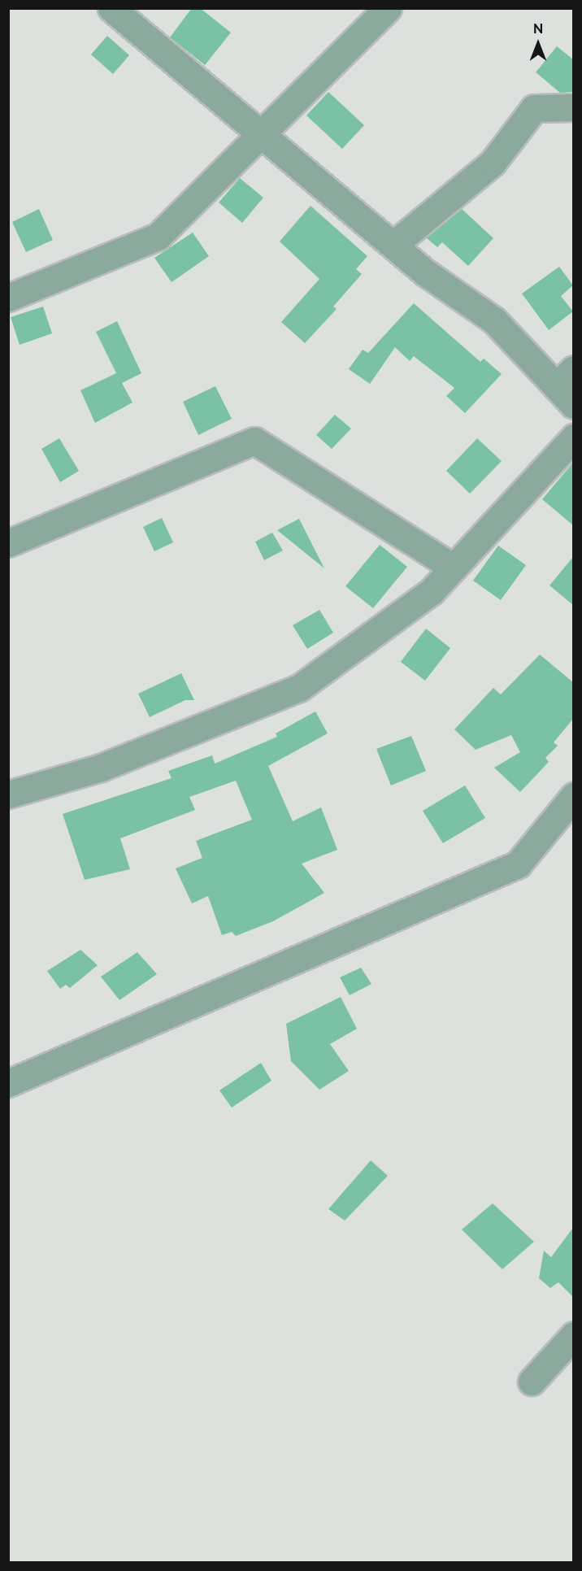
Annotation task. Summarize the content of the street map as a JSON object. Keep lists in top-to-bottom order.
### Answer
{
  "north": "top"
}
